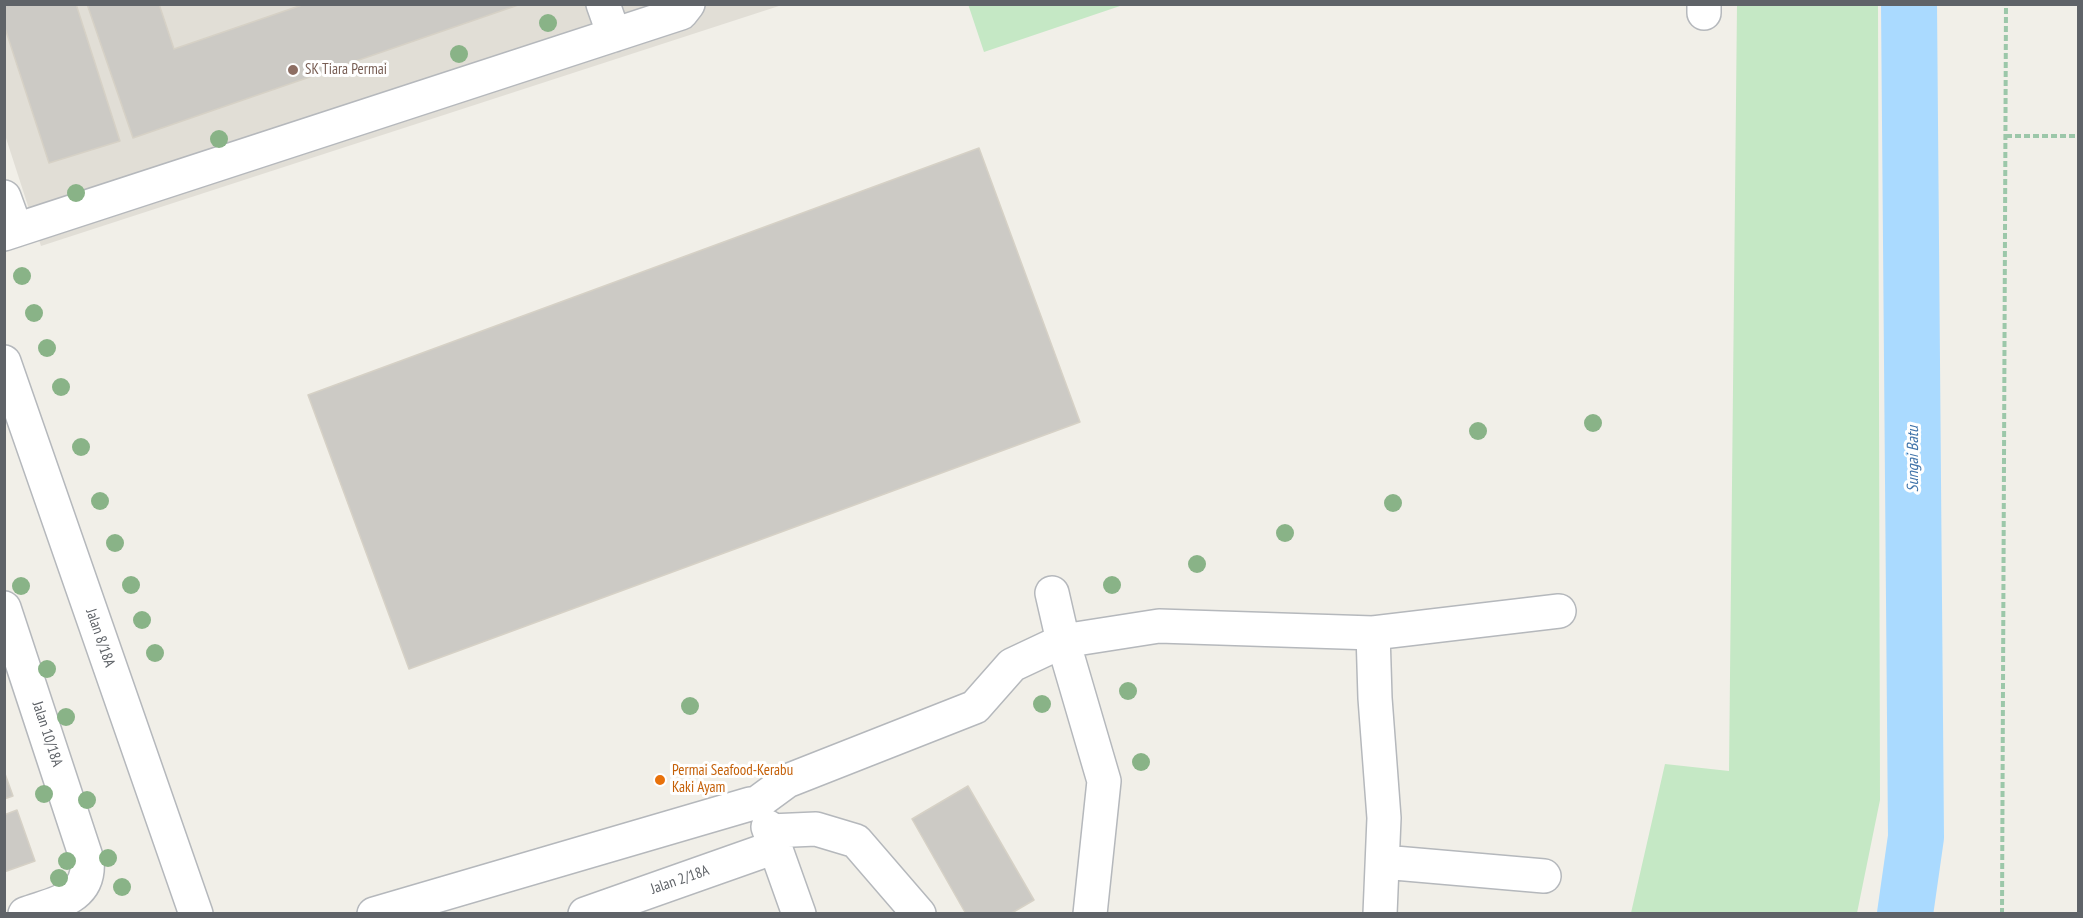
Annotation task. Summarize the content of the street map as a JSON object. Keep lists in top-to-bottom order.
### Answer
{
  "streets": {
    "street": ["Jalan 8/18A", "Jalan 10/18A", "Jalan 2/18A"]
  },
  "water": ["Sungai Batu"],
  "places": ["SK Tiara Permai", "Permai Seafood-Kerabu Kaki Ayam"]
}
